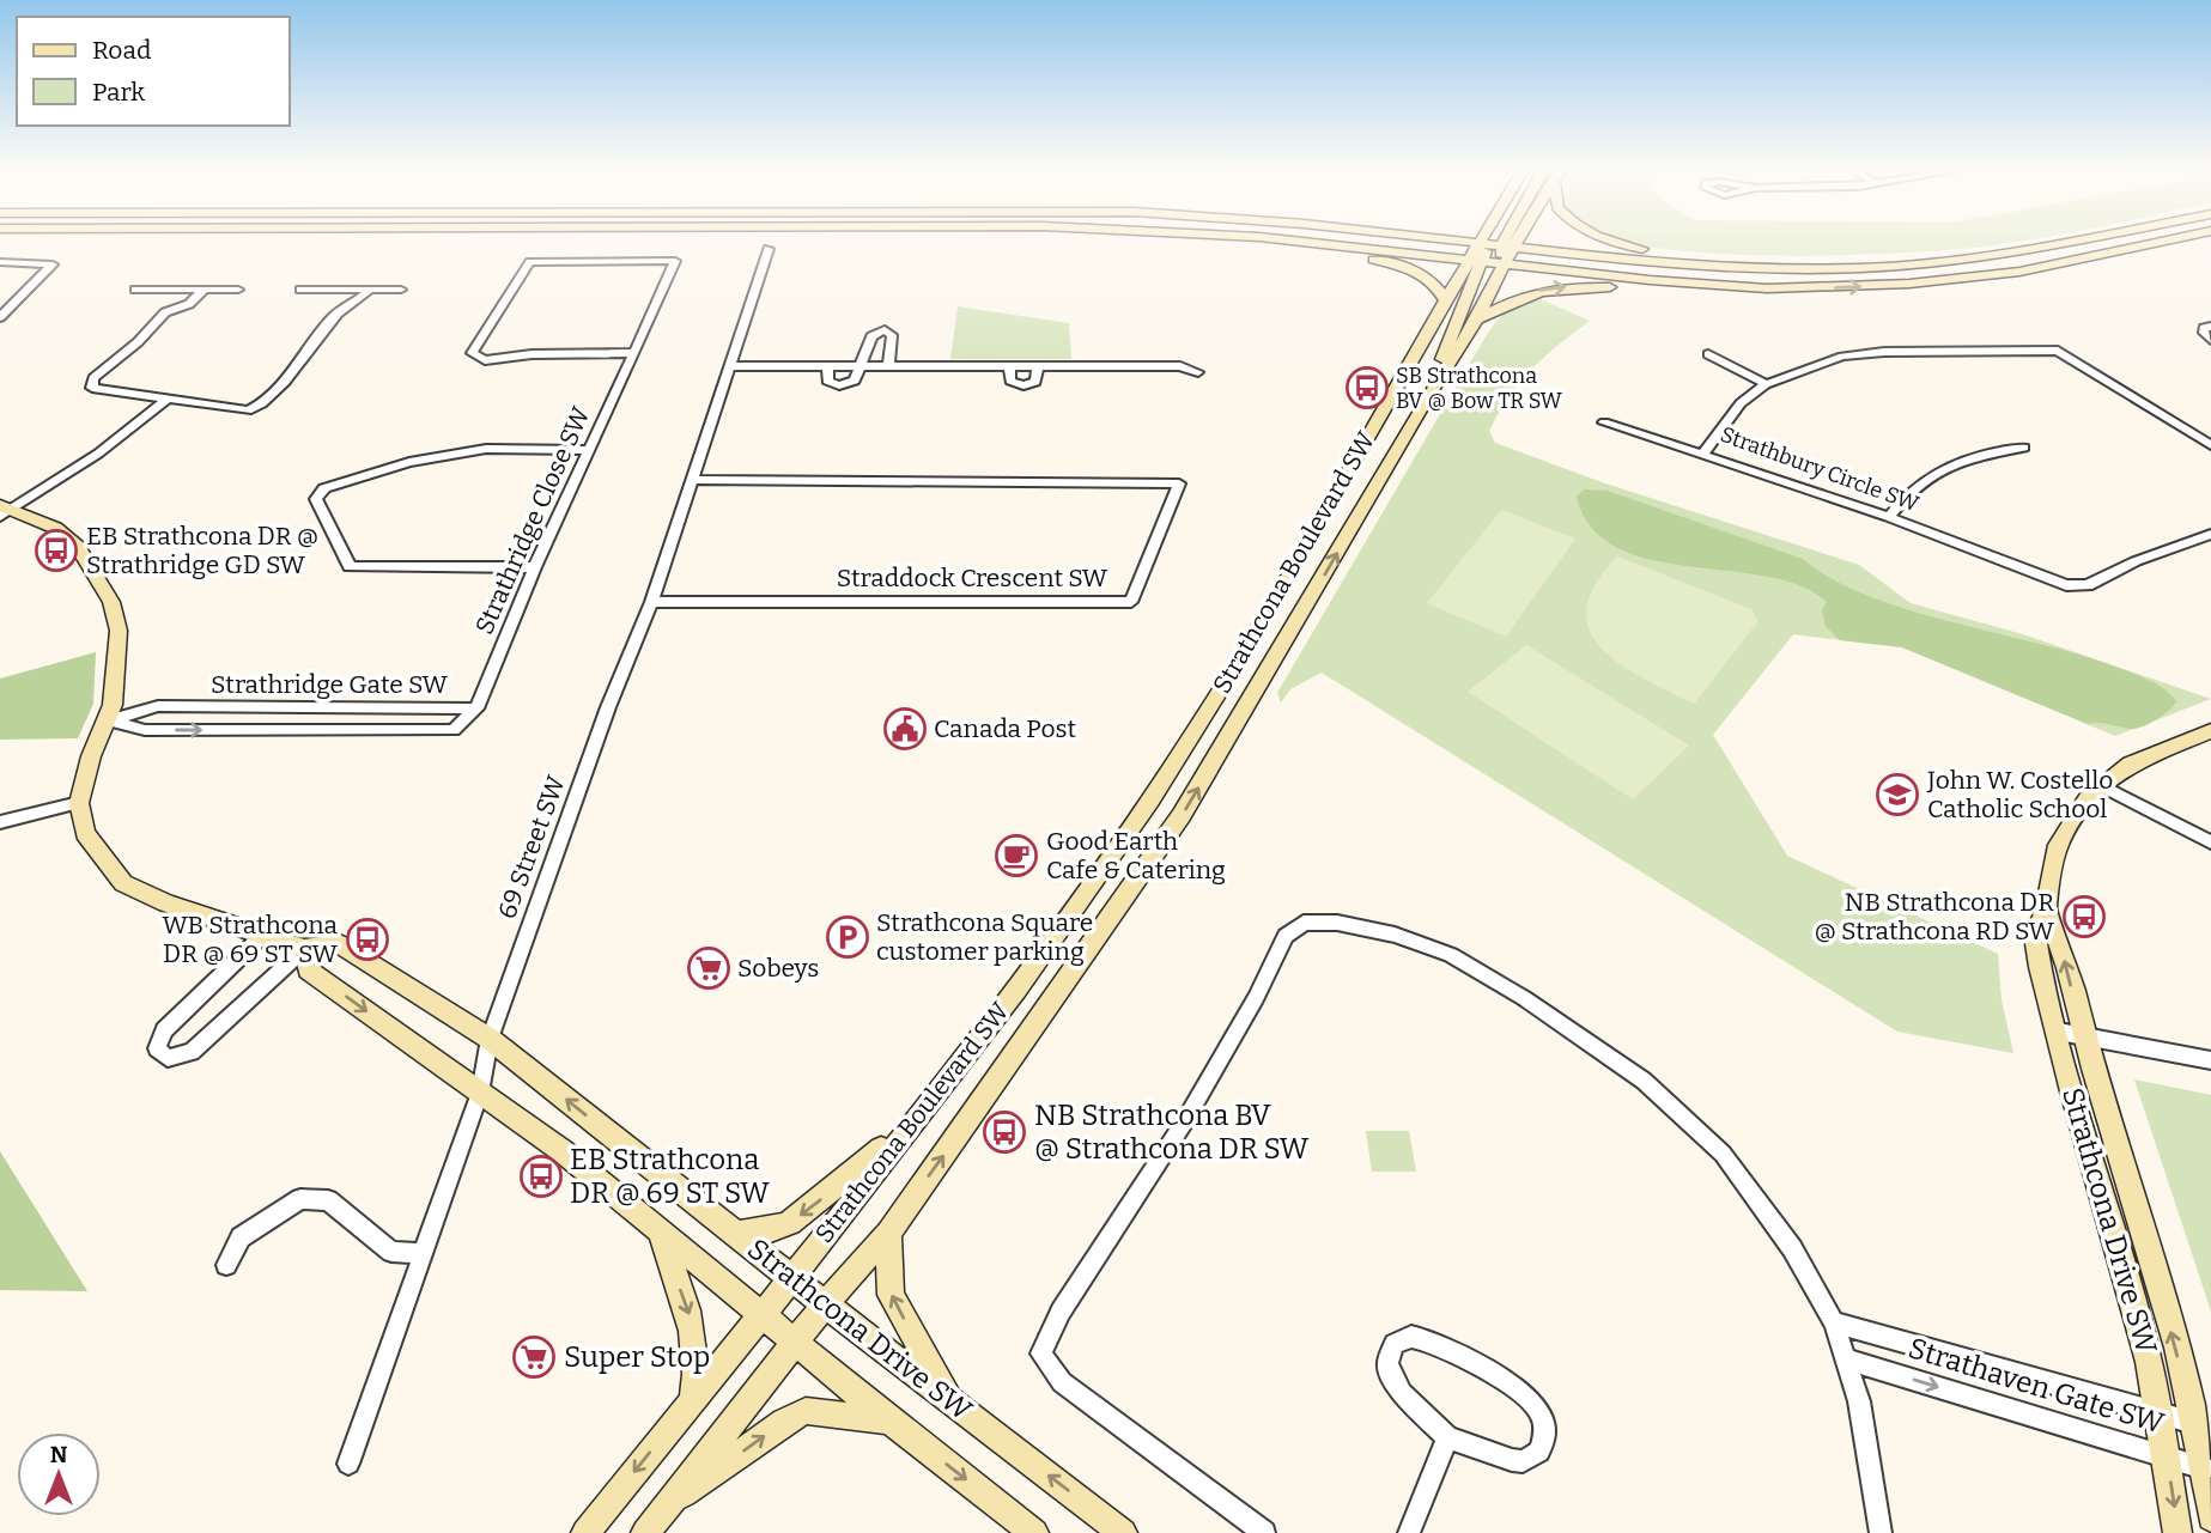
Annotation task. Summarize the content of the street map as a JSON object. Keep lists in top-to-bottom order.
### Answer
{
  "streets": {
    "main road": ["Strathcona Boulevard SW", "Strathcona Drive SW"],
    "street": [
      "Strathbury Circle SW",
      "Strathridge Close SW",
      "Straddock Crescent SW",
      "Strathridge Gate SW",
      "69 Street SW",
      "Strathaven Gate SW"
    ]
  },
  "crossings": [
    ["Strathridge Close SW", "Strathridge Gate SW"],
    ["Strathcona Boulevard SW", "Strathcona Drive SW"],
    ["Straddock Crescent SW", "69 Street SW"],
    ["69 Street SW", "Strathcona Drive SW"],
    ["Strathcona Drive SW", "Strathaven Gate SW"]
  ],
  "places": {
    "bus stop": [
      "SB Strathcona BV @ Bow TR SW",
      "EB Strathcona DR @ Strathridge GD SW",
      "NB Strathcona DR @ Strathcona RD SW",
      "WB Strathcona DR @ 69 ST SW",
      "NB Strathcona BV @ Strathcona DR SW",
      "EB Strathcona DR @ 69 ST SW"
    ],
    "public building": ["Canada Post"],
    "school or university": ["John W. Costello Catholic School"],
    "cafe": ["Good Earth Cafe & Catering"],
    "parking": ["Strathcona Square customer parking"],
    "supermarket": ["Sobeys", "Super Stop"]
  },
  "legend": ["Road", "Park"],
  "north": "top"
}
